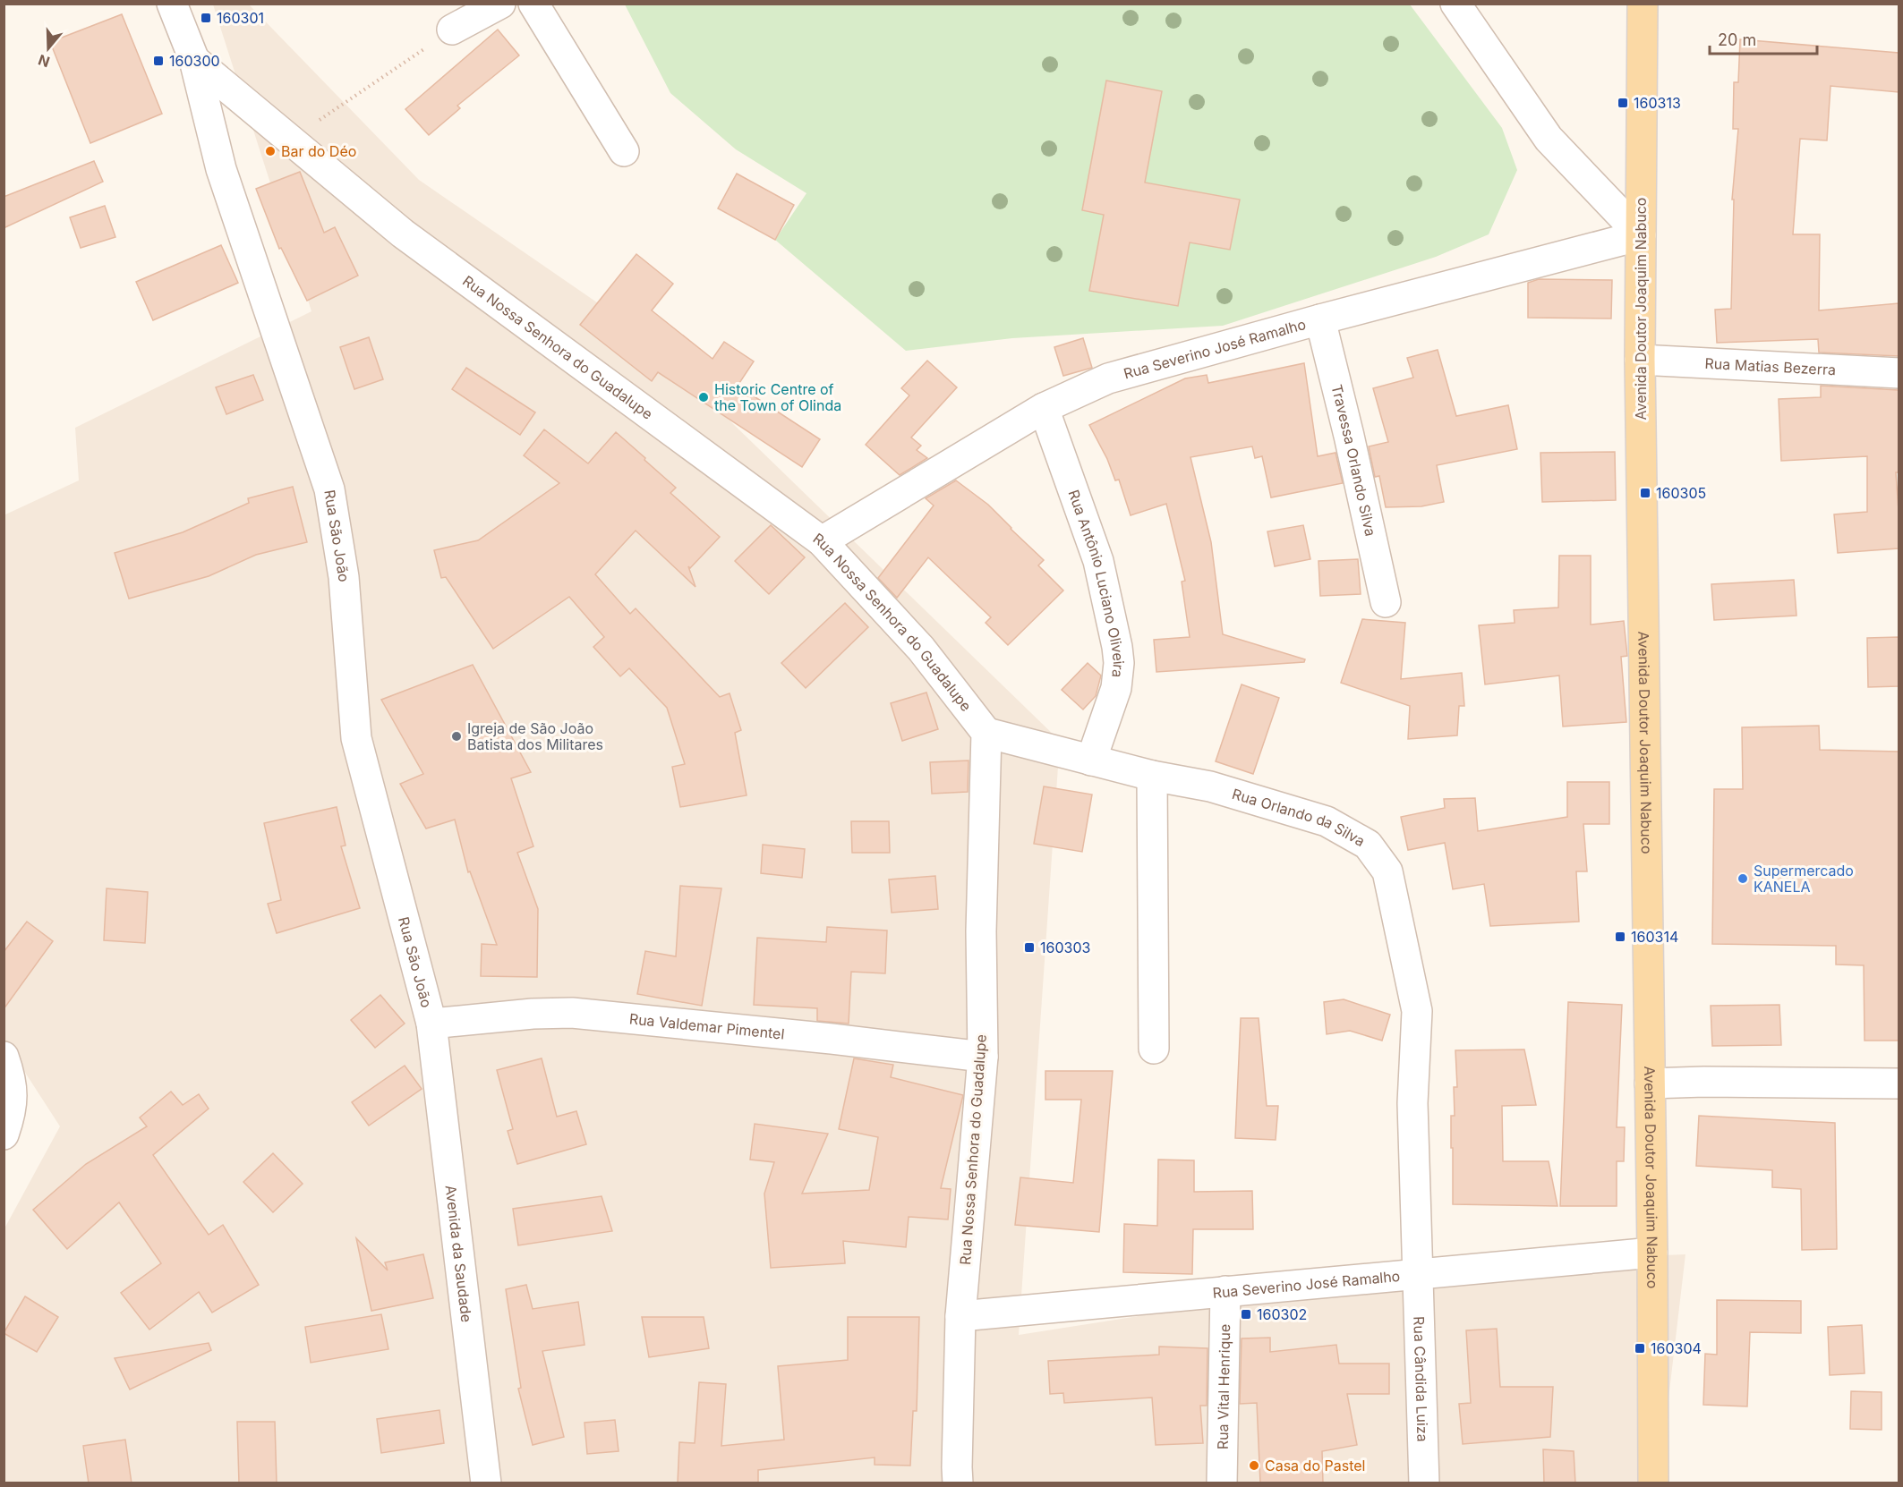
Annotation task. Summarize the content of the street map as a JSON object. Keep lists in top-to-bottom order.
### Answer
{
  "streets": {
    "main road": ["Avenida Doutor Joaquim Nabuco"],
    "street": [
      "Rua Nossa Senhora do Guadalupe",
      "Rua Severino José Ramalho",
      "Rua Matias Bezerra",
      "Travessa Orlando Silva",
      "Rua São João",
      "Rua Antônio Luciano Oliveira",
      "Rua Orlando da Silva",
      "Rua Valdemar Pimentel",
      "Avenida da Saudade",
      "Rua Cândida Luiza",
      "Rua Vital Henrique"
    ]
  },
  "crossings": [
    ["Avenida Doutor Joaquim Nabuco", "Rua Severino José Ramalho"],
    ["Avenida Doutor Joaquim Nabuco", "Rua Matias Bezerra"],
    ["Rua Nossa Senhora do Guadalupe", "Rua Severino José Ramalho"],
    ["Rua Nossa Senhora do Guadalupe", "Rua São João"],
    ["Rua Nossa Senhora do Guadalupe", "Rua Orlando da Silva"],
    ["Rua Nossa Senhora do Guadalupe", "Rua Valdemar Pimentel"],
    ["Rua Severino José Ramalho", "Travessa Orlando Silva"],
    ["Rua Severino José Ramalho", "Rua Antônio Luciano Oliveira"],
    ["Rua Severino José Ramalho", "Rua Orlando da Silva"],
    ["Rua Severino José Ramalho", "Rua Cândida Luiza"],
    ["Rua Severino José Ramalho", "Rua Vital Henrique"],
    ["Rua São João", "Rua Valdemar Pimentel"],
    ["Rua São João", "Avenida da Saudade"],
    ["Rua Antônio Luciano Oliveira", "Rua Orlando da Silva"],
    ["Rua Orlando da Silva", "Rua Cândida Luiza"],
    ["Rua Valdemar Pimentel", "Avenida da Saudade"]
  ],
  "places": {
    "transit": [
      "160301",
      "160300",
      "160313",
      "160305",
      "160314",
      "160303",
      "160302",
      "160304"
    ],
    "other": [
      "Bar do Déo",
      "Historic Centre of the Town of Olinda",
      "Igreja de São João Batista dos Militares",
      "Supermercado KANELA",
      "Casa do Pastel"
    ]
  },
  "scale_bar": "20 m",
  "north": "bottom"
}
